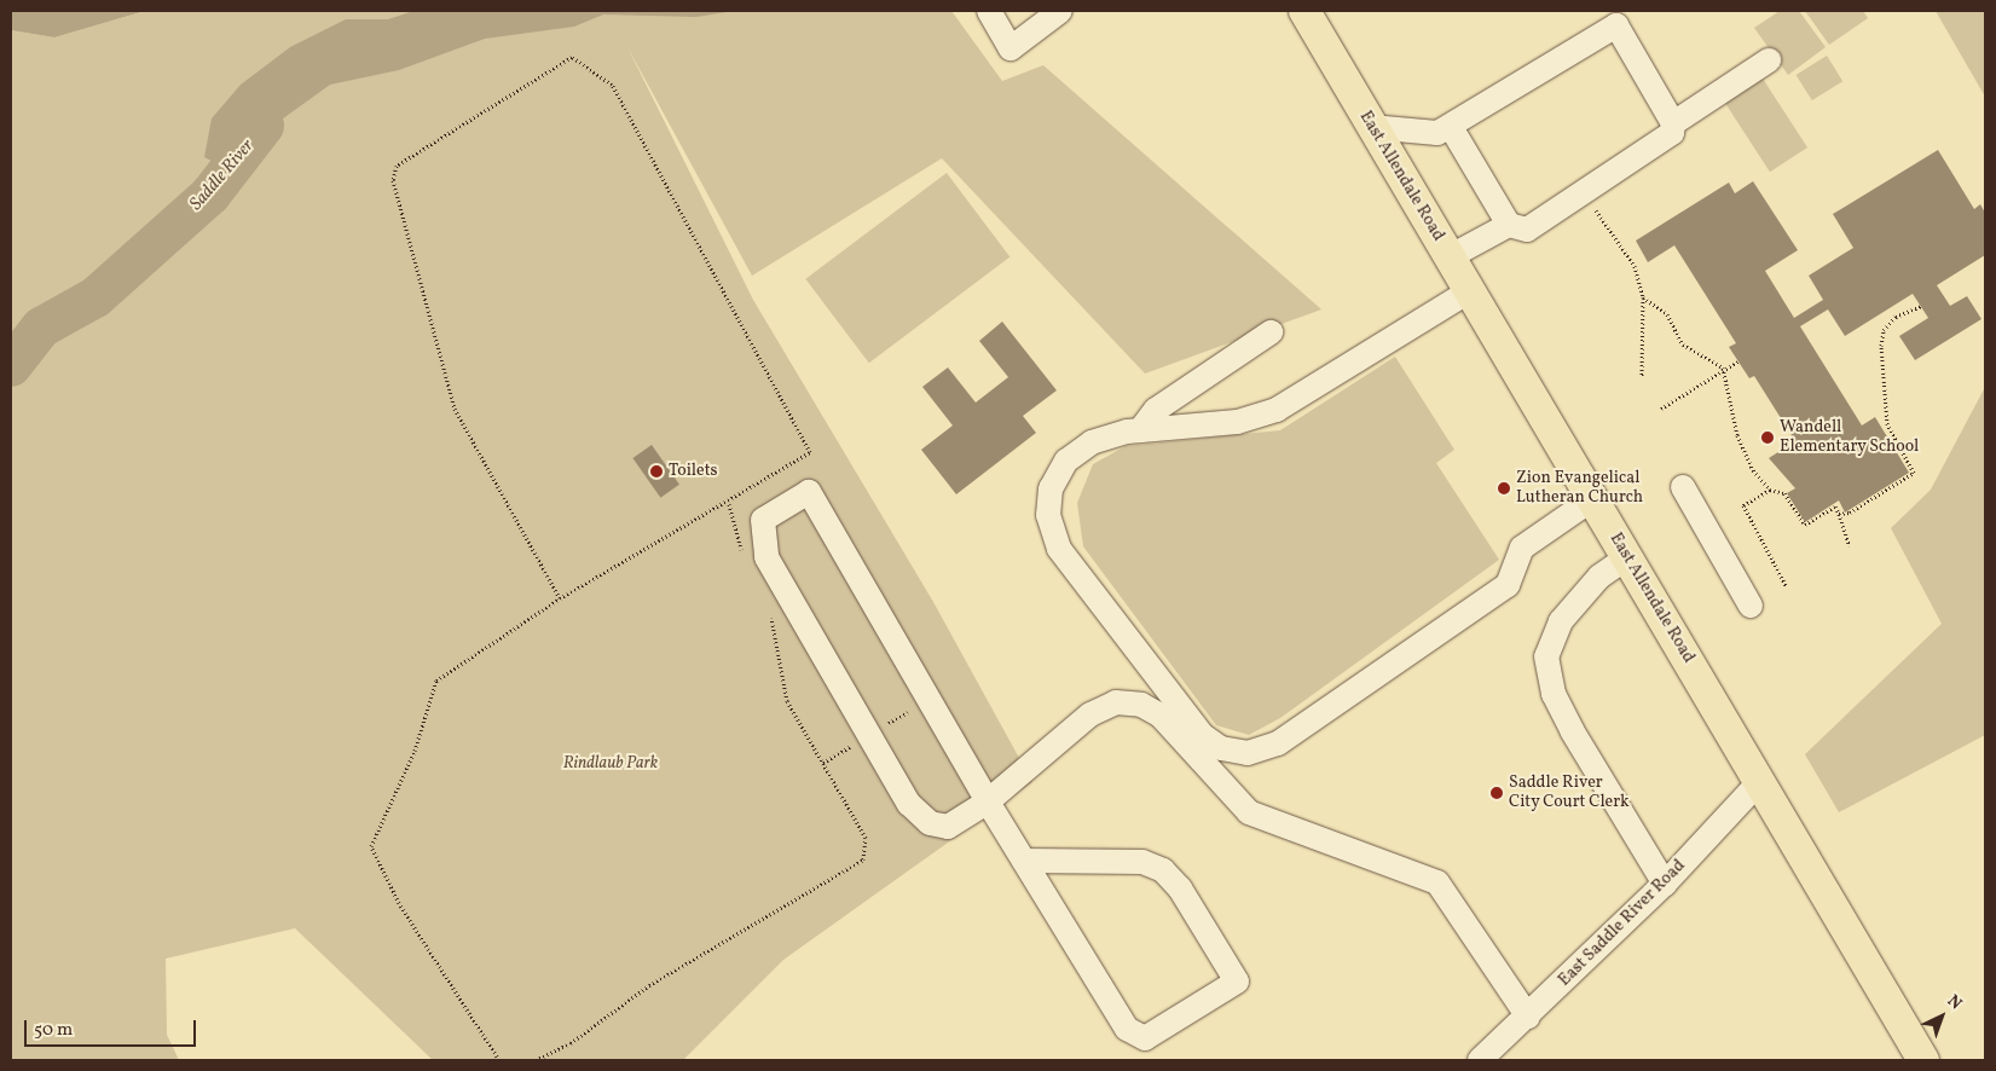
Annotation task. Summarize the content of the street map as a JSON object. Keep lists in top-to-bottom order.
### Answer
{
  "streets": {
    "main road": ["East Allendale Road"],
    "street": ["East Saddle River Road"]
  },
  "crossings": [
    ["East Allendale Road", "East Saddle River Road"]
  ],
  "water": ["Saddle River"],
  "parks": ["Rindlaub Park"],
  "places": [
    "Wandell Elementary School",
    "Toilets",
    "Zion Evangelical Lutheran Church",
    "Saddle River City Court Clerk"
  ],
  "scale_bar": "50 m",
  "north": "top right"
}
